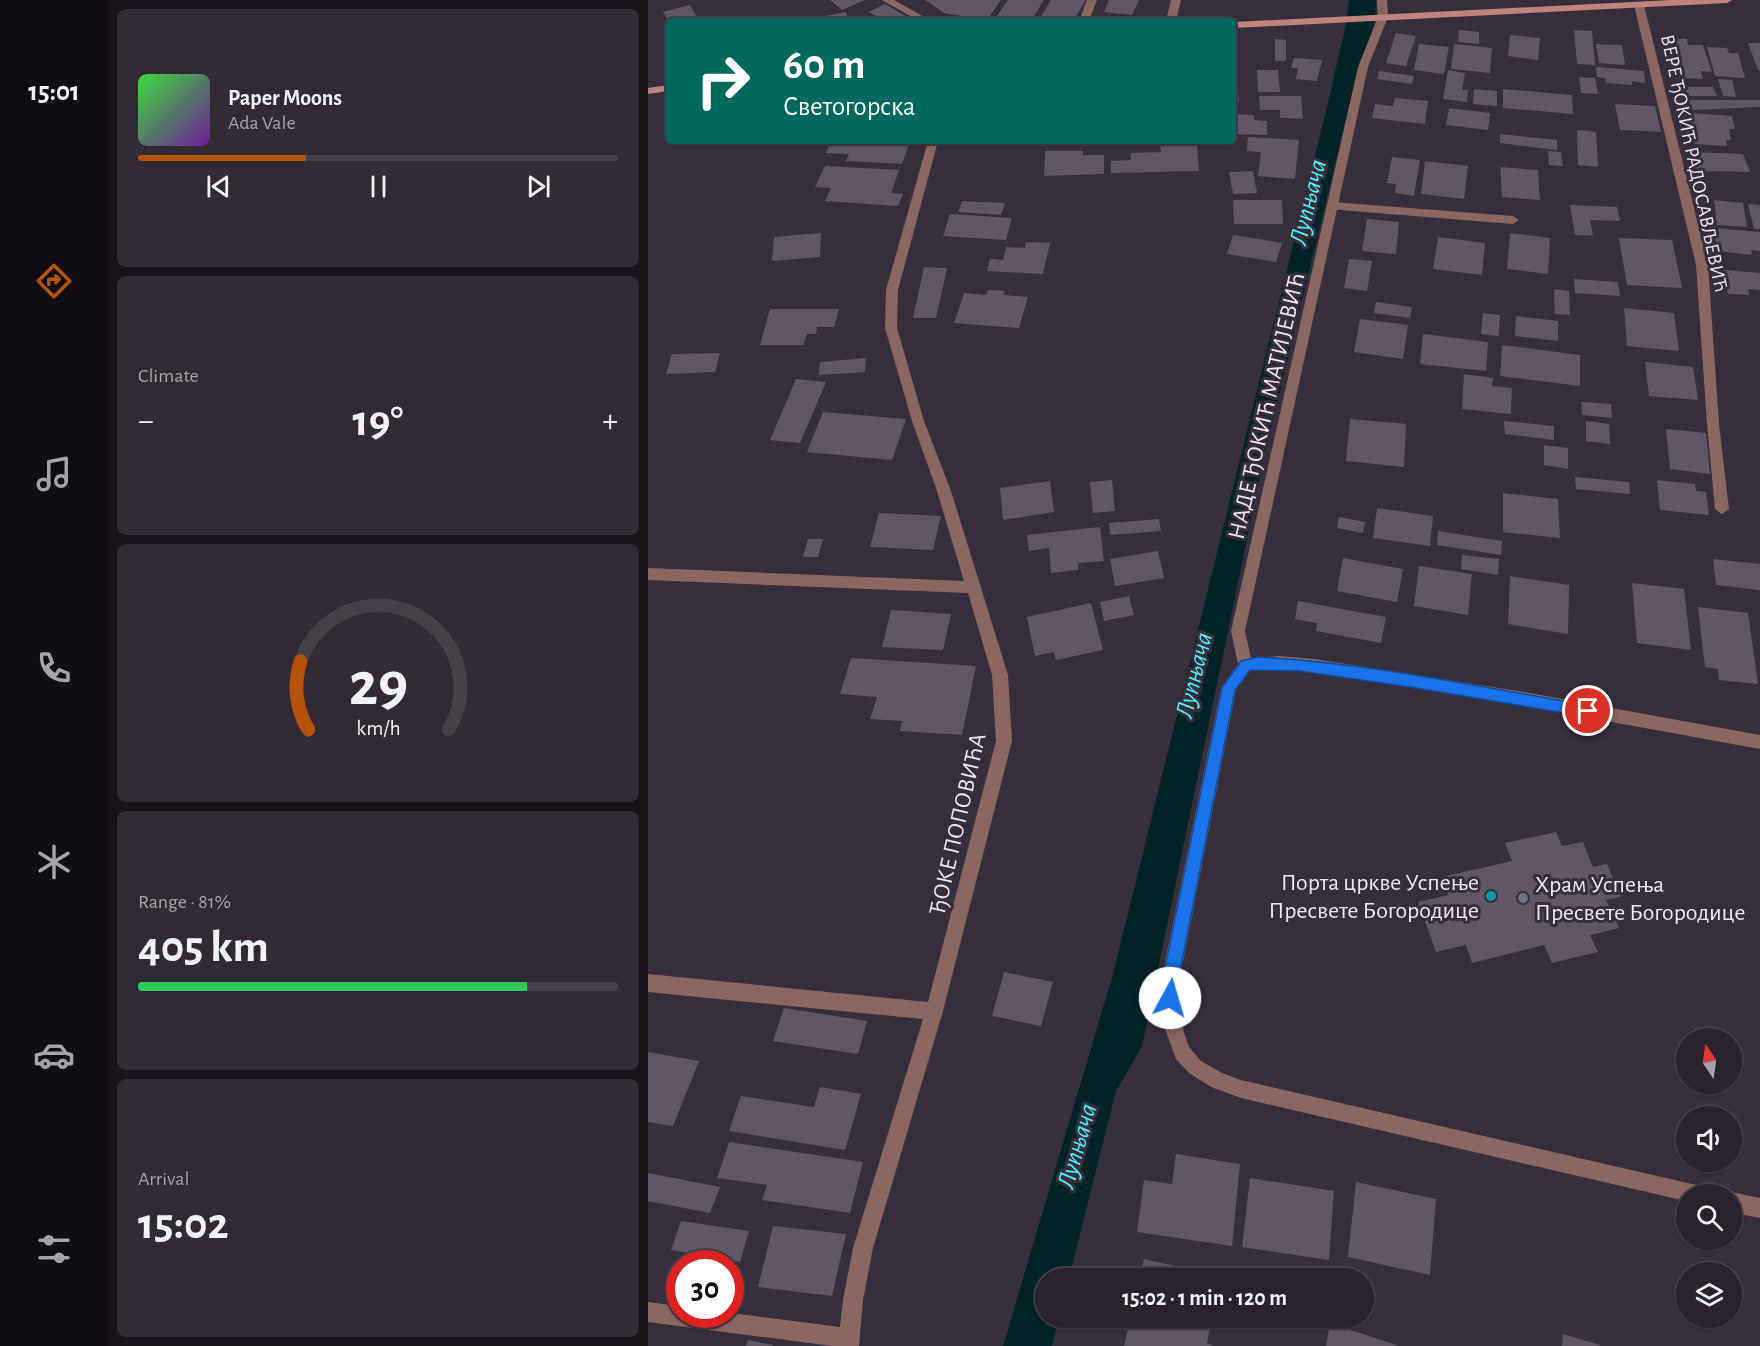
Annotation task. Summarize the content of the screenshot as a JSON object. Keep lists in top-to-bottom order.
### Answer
{
  "streets": {
    "street": ["ВЕРЕ ЂОКИЋ РАДОСАВЉЕВИЋ", "НАДЕ ЂОКИЋ МАТИЈЕВИЋ", "ЂОКЕ ПОПОВИЋА"]
  },
  "water": ["Лупњача"],
  "places": ["Порта цркве Успење Пресвете Богородице", "Храм Успења Пресвете Богородице"],
  "north": "top",
  "page": {
    "tabs": "15:01",
    "turn": ["60 m", "Светогорска"],
    "song": ["Paper Moons", "Ada Vale"],
    "tile": [
      "Climate",
      ["Range · 81%", "405 km"],
      ["Arrival", "15:02"]
    ],
    "heat": ["−", "19°", "+"],
    "limit": "30",
    "trip": "15:02 · 1 min · 120 m",
    "gauge": ["29", "km/h"]
  }
}
